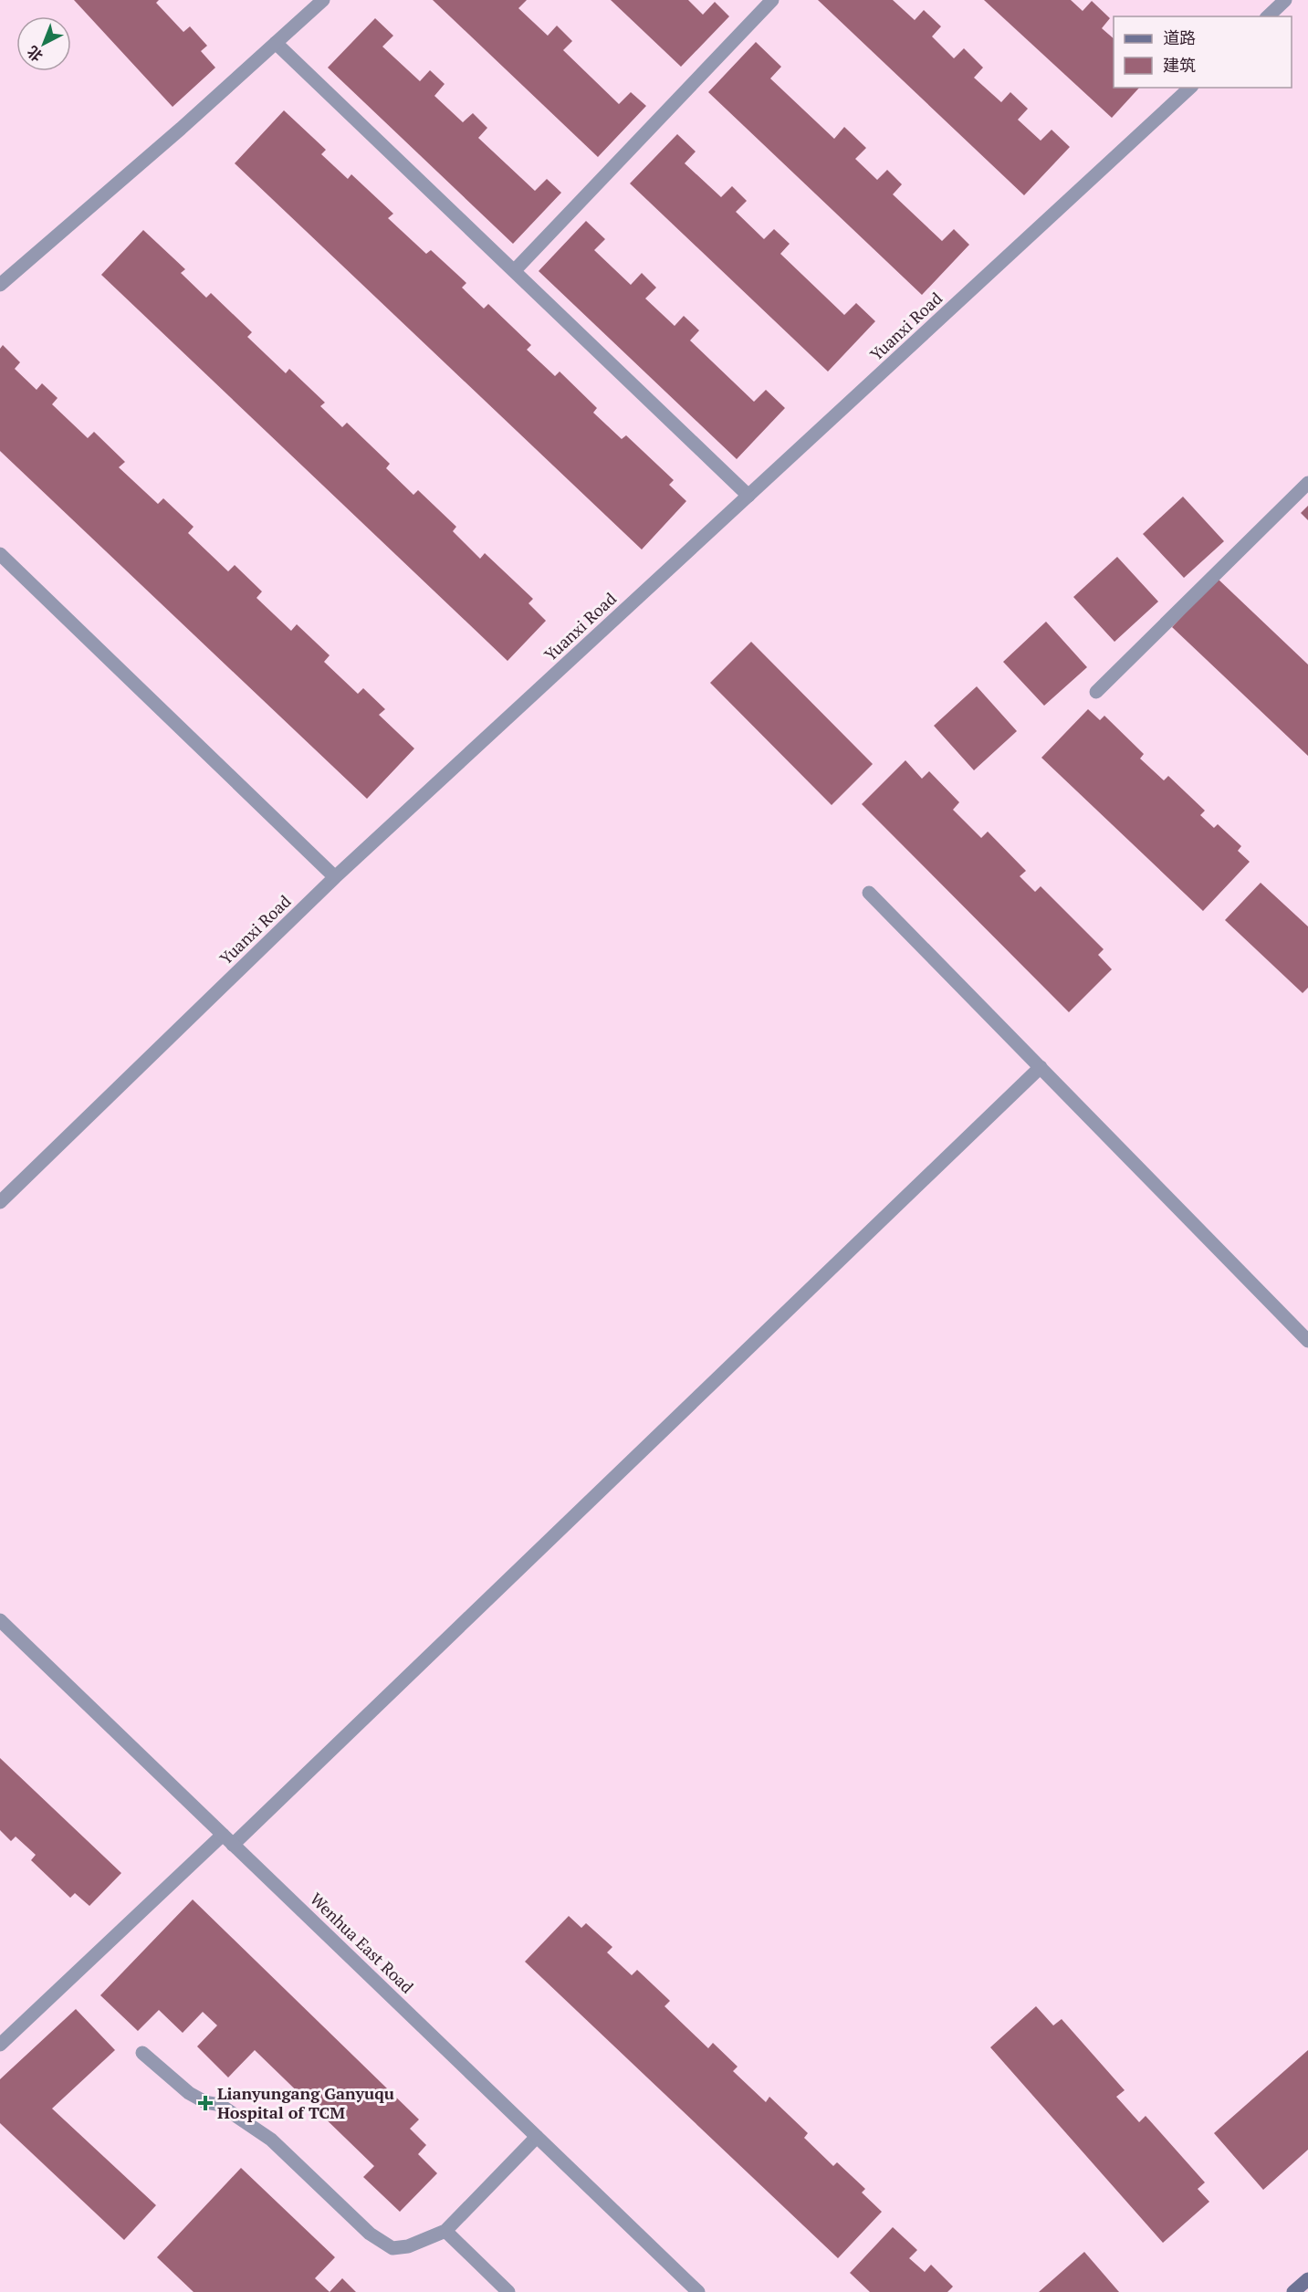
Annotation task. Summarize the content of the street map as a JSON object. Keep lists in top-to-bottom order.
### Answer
{
  "streets": {
    "street": ["Yuanxi Road", "Wenhua East Road"]
  },
  "places": {
    "health": ["Lianyungang Ganyuqu Hospital of TCM"]
  },
  "legend": ["道路", "建筑"],
  "north": "bottom left"
}
